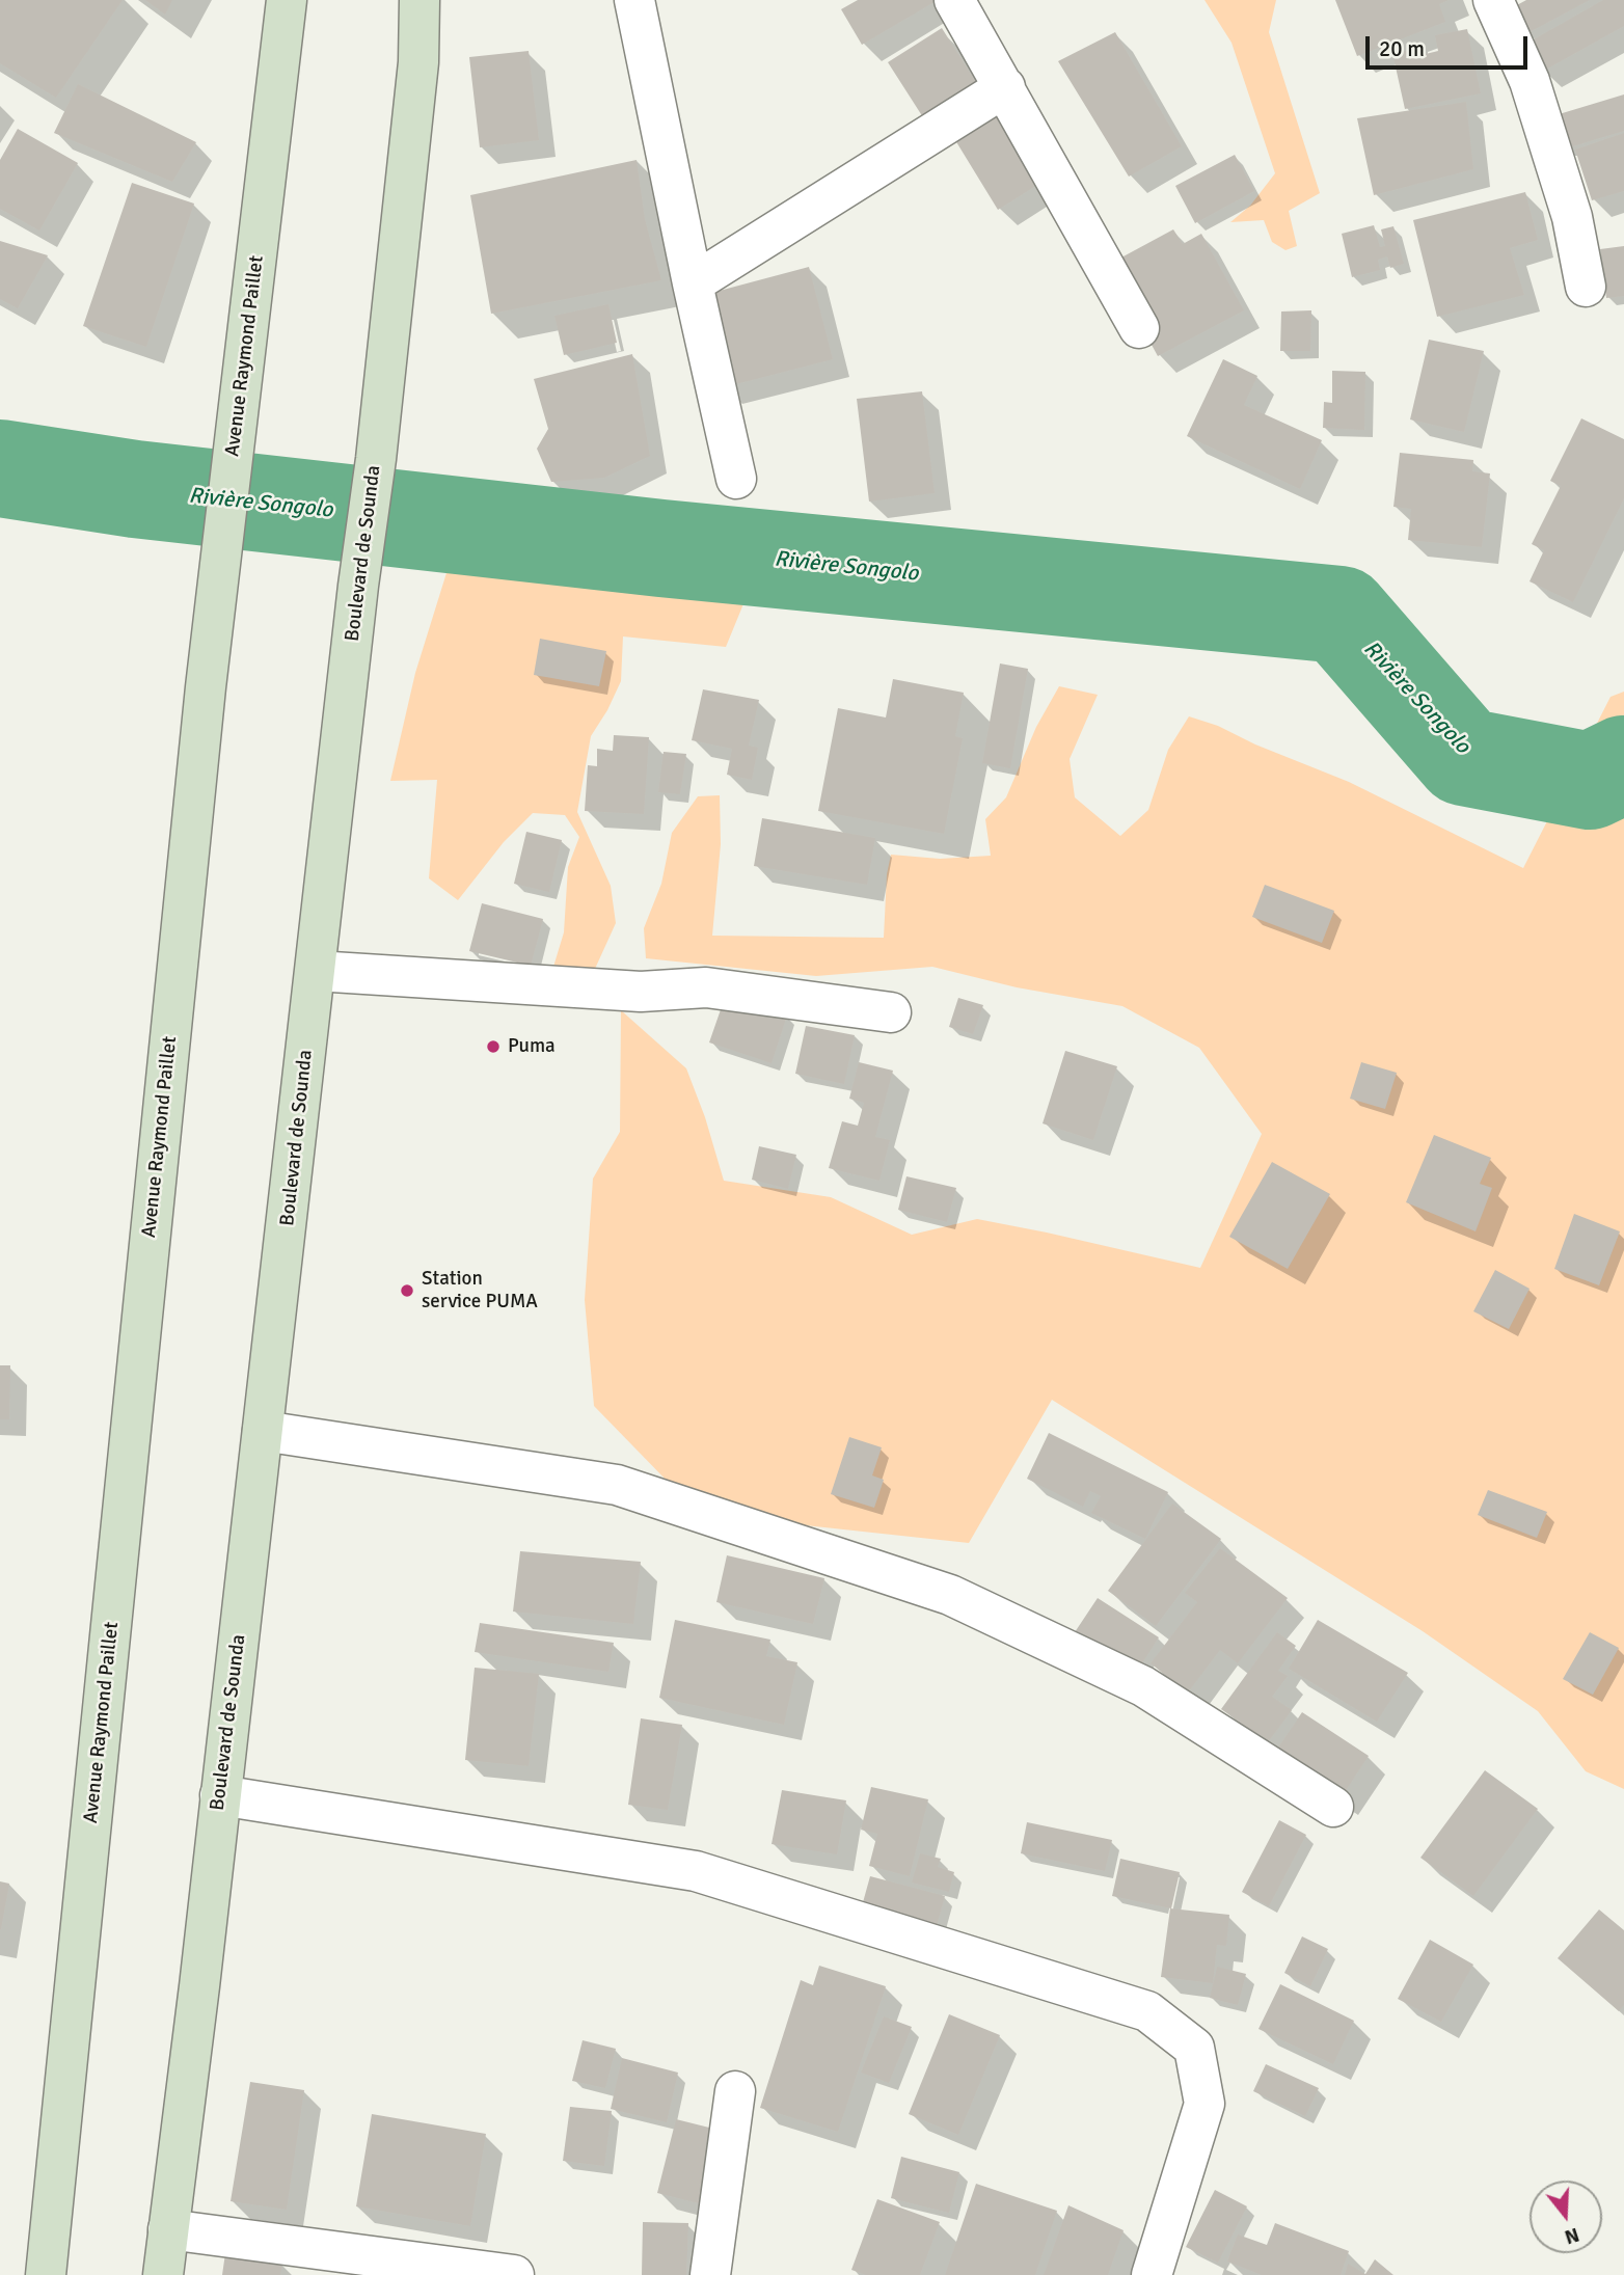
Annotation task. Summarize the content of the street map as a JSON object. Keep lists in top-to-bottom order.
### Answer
{
  "streets": {
    "main road": ["Avenue Raymond Paillet", "Boulevard de Sounda"]
  },
  "water": ["Rivière Songolo"],
  "places": ["Puma", "Station service PUMA"],
  "scale_bar": "20 m",
  "north": "bottom"
}
